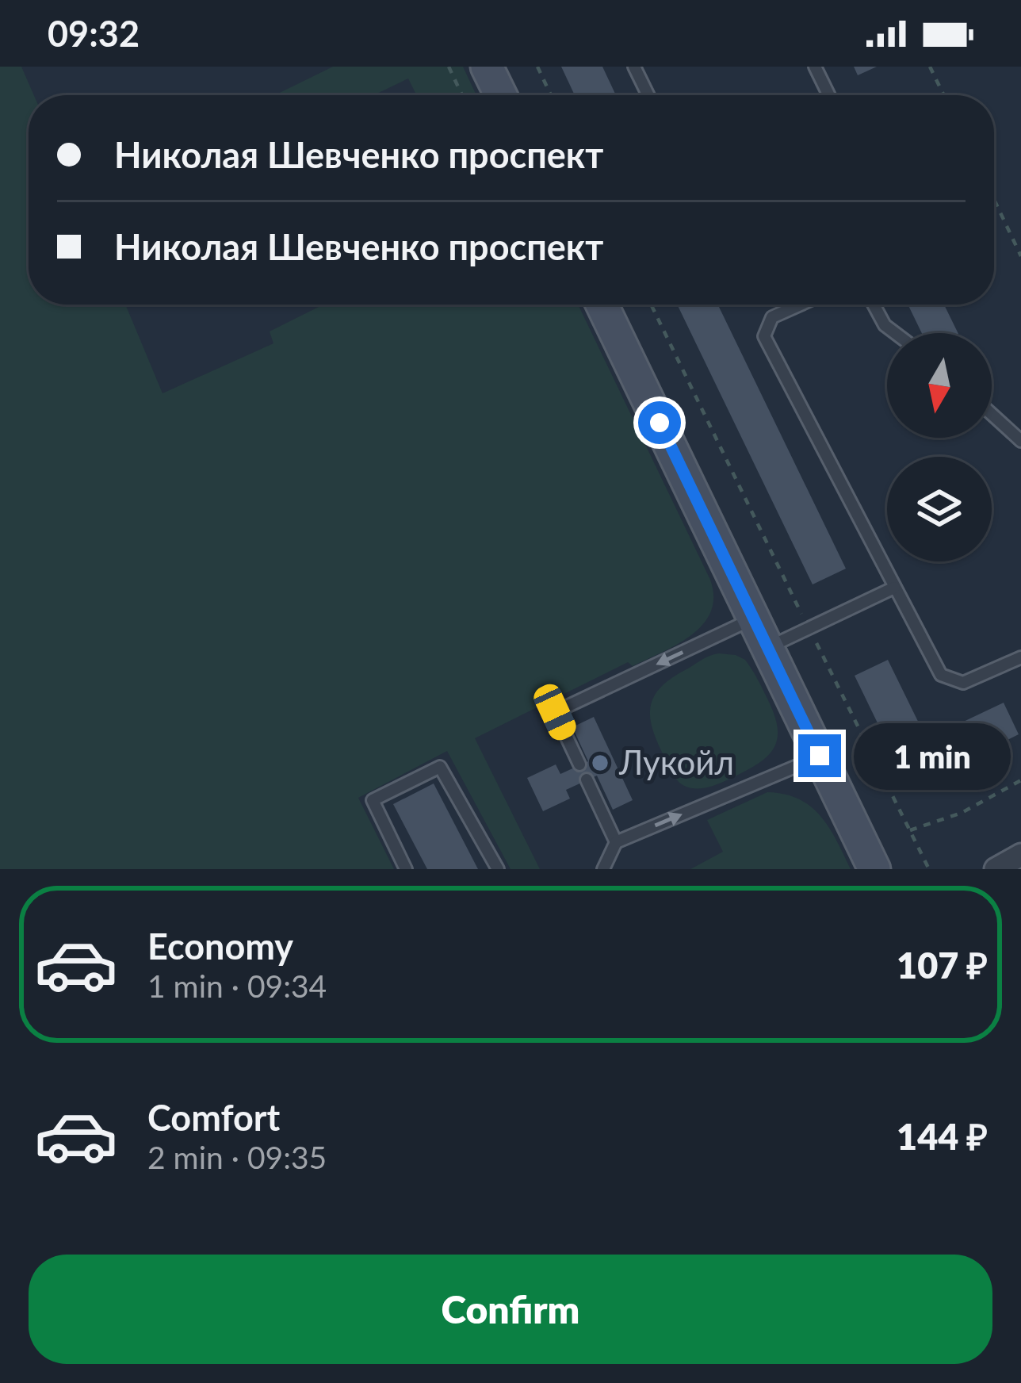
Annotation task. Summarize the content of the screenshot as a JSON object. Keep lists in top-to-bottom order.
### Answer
{
  "places": ["Лукойл"],
  "north": "bottom",
  "page": {
    "status": "09:32",
    "banner": ["Николая Шевченко проспект", "Николая Шевченко проспект"],
    "bubble": "1 min",
    "list": [
      {
        "name": "Economy",
        "note": "1 min · 09:34",
        "value": "107 ₽"
      },
      {
        "name": "Comfort",
        "note": "2 min · 09:35",
        "value": "144 ₽"
      }
    ],
    "buttons": "Confirm"
  }
}
